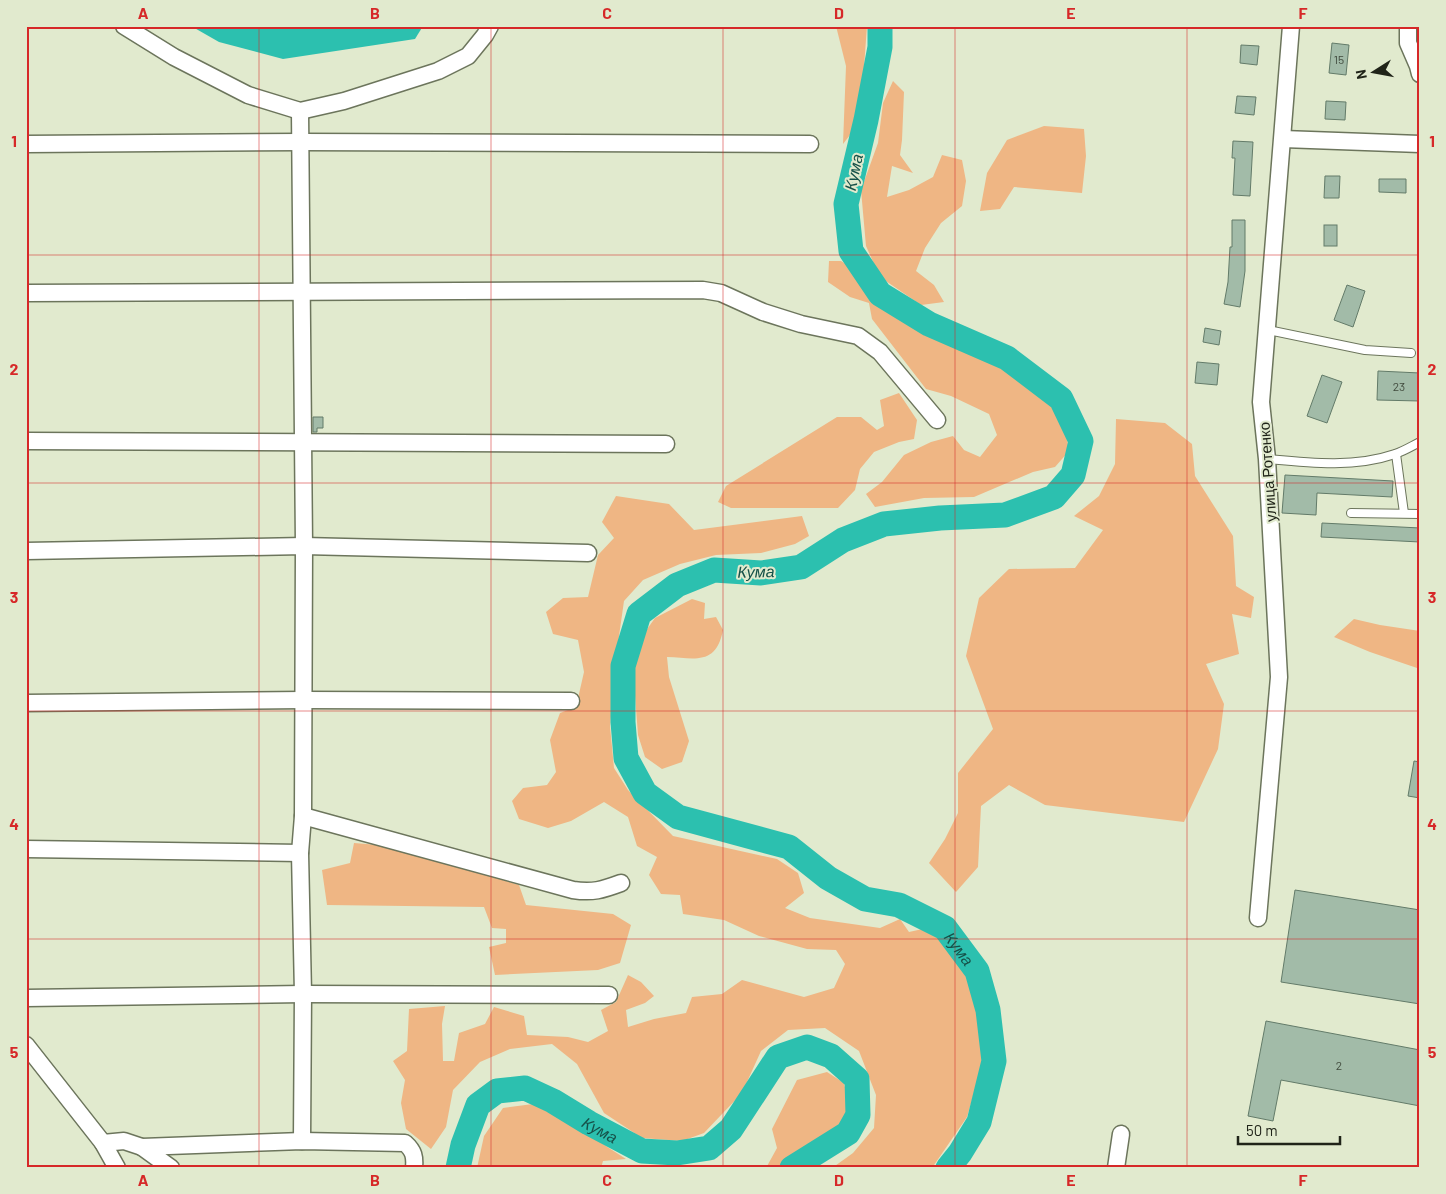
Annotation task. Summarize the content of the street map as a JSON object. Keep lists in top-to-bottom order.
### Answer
{
  "streets": {
    "street": ["улица Ротенко"]
  },
  "water": ["Кума"],
  "house_numbers": ["15", "23", "2"],
  "scale_bar": "50 m",
  "north": "left",
  "grid": {
    "columns": [
      "A",
      "B",
      "C",
      "D",
      "E",
      "F"
    ],
    "rows": [
      "1",
      "2",
      "3",
      "4",
      "5"
    ]
  }
}
